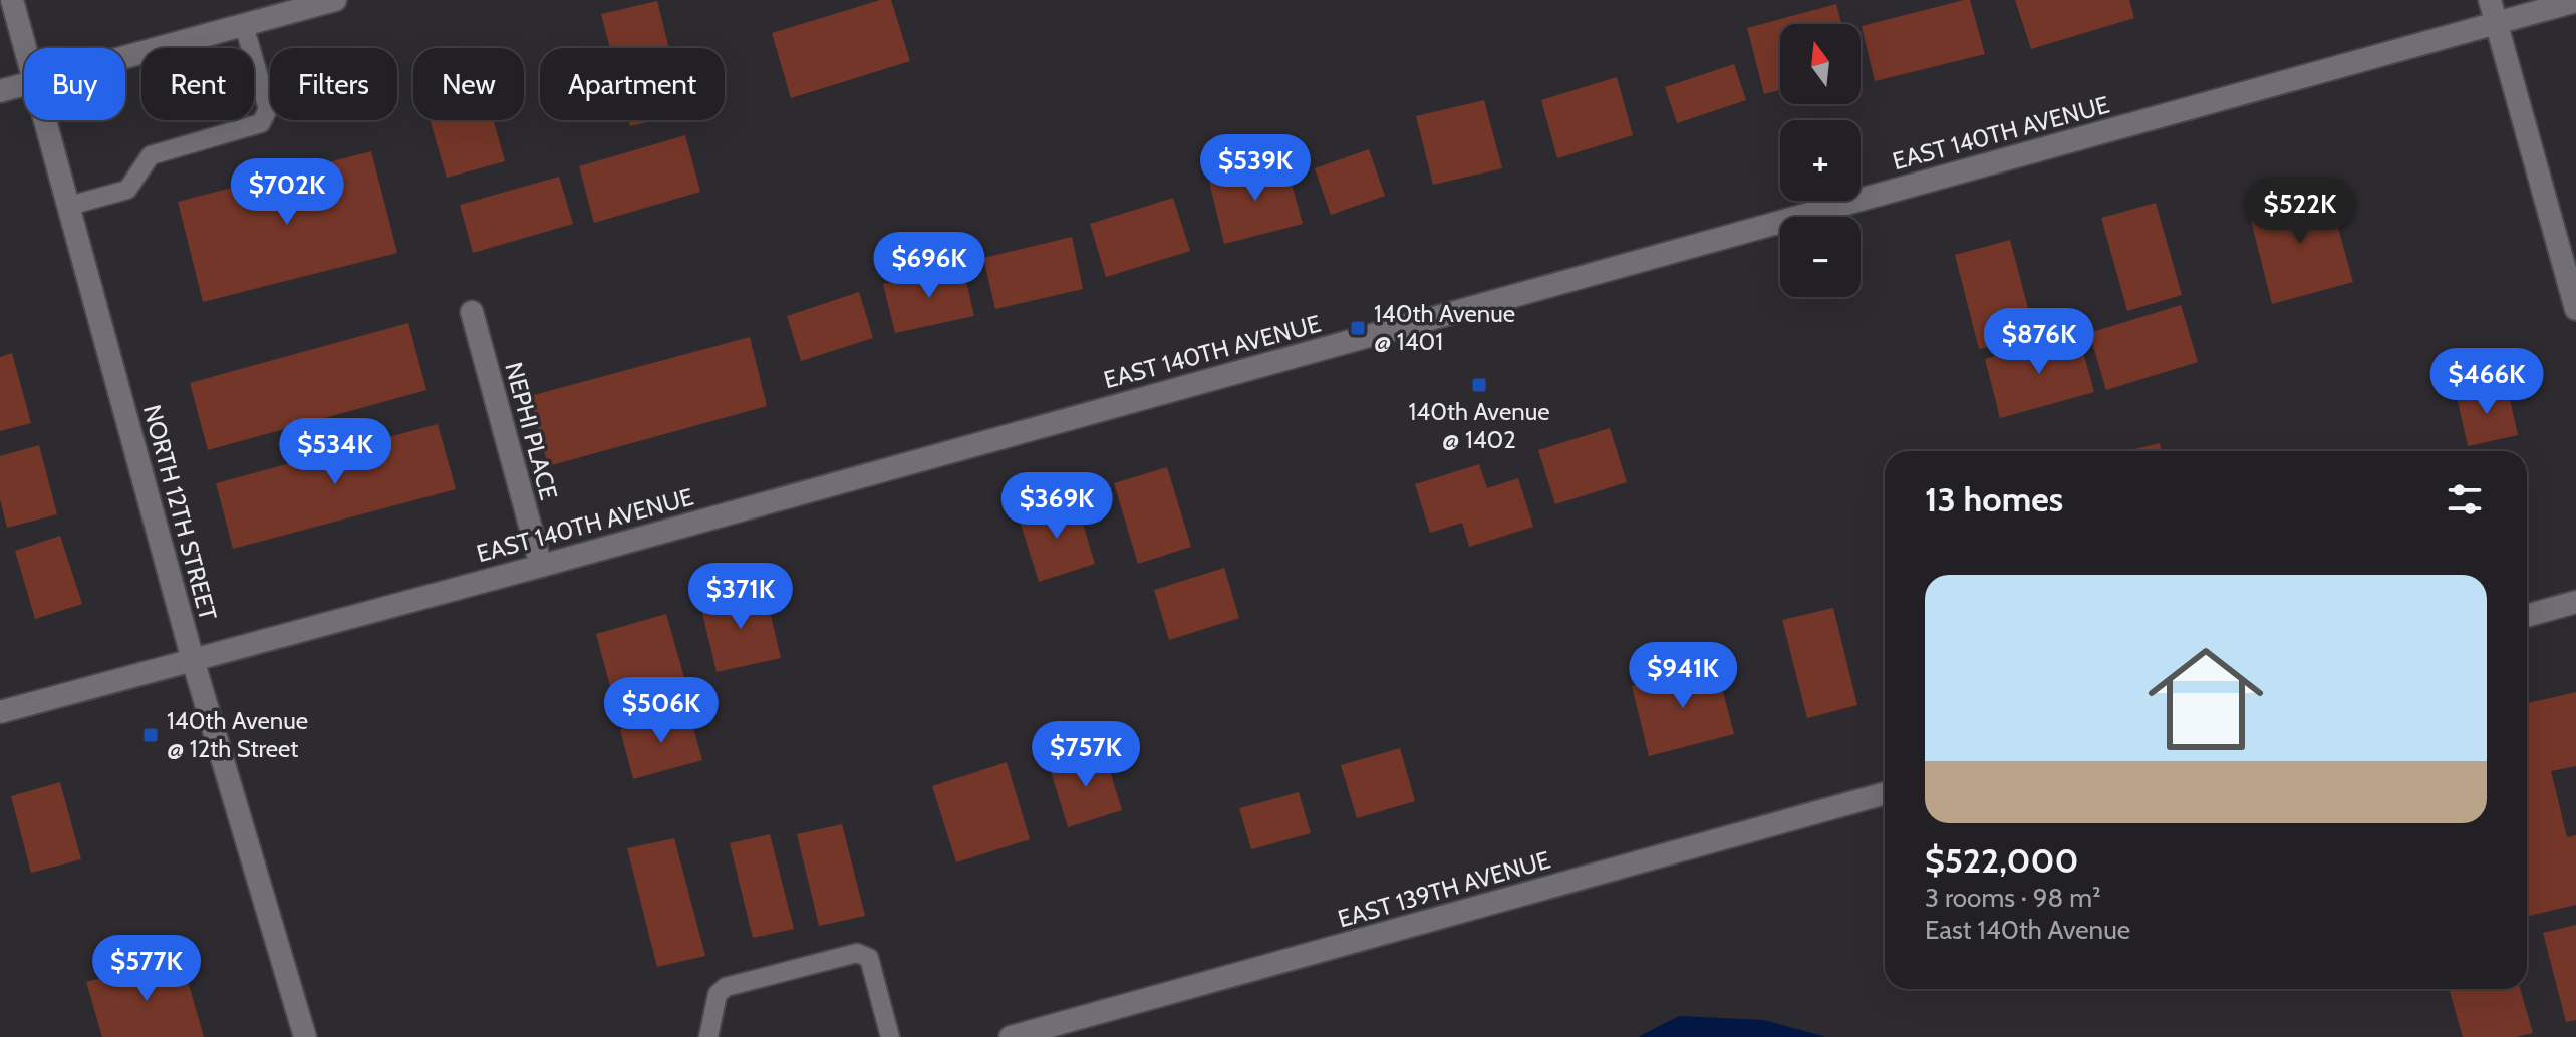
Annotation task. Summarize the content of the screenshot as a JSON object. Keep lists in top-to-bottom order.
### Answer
{
  "streets": {
    "street": [
      "EAST 140TH AVENUE",
      "NEPHI PLACE",
      "NORTH 12TH STREET",
      "EAST 139TH AVENUE"
    ]
  },
  "crossings": [
    ["EAST 140TH AVENUE", "NEPHI PLACE"],
    ["EAST 140TH AVENUE", "NORTH 12TH STREET"]
  ],
  "places": {
    "transit": ["140th Avenue @ 1401", "140th Avenue @ 1402", "140th Avenue @ 12th Street"]
  },
  "north": "top",
  "page": {
    "map_buttons": ["+", "−"],
    "chip": [
      "Buy",
      "Rent",
      "Filters",
      "New",
      "Apartment"
    ],
    "price": [
      "$539K",
      "$702K",
      "$522K",
      "$696K",
      "$876K",
      "$466K",
      "$534K",
      "$369K",
      "$371K",
      "$941K",
      "$506K",
      "$757K",
      "$577K"
    ],
    "heading": "13 homes",
    "list": [
      {
        "name": "$522,000",
        "note": "3 rooms · 98 m² · East 140th Avenue"
      }
    ]
  }
}
